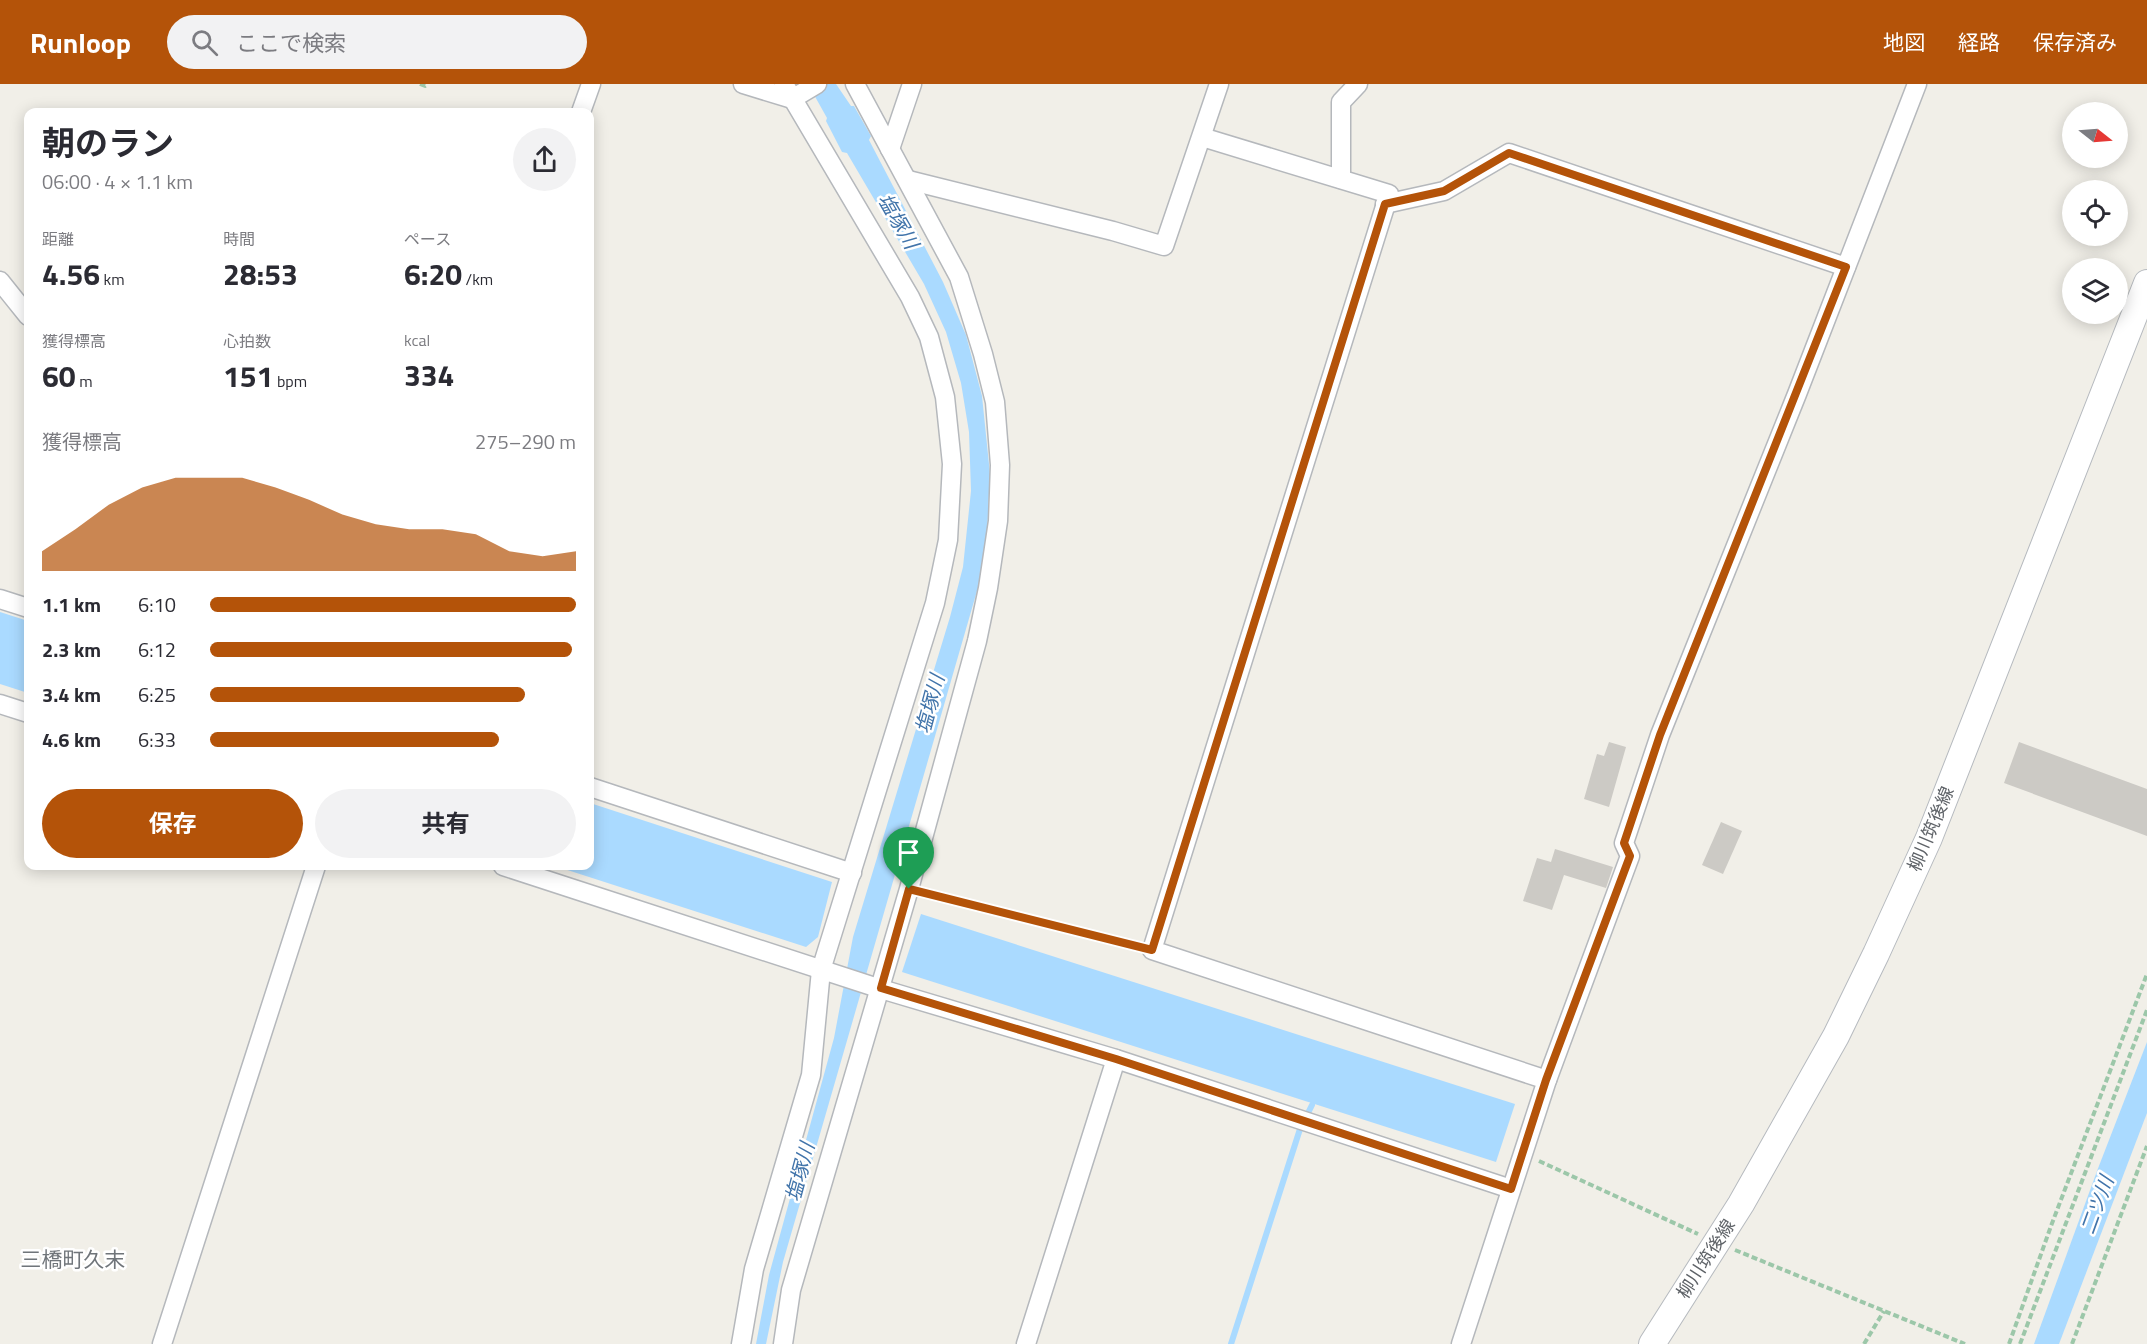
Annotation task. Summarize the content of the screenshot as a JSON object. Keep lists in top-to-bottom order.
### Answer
{
  "streets": {
    "main road": ["柳川筑後線"]
  },
  "districts": ["三橋町久末"],
  "water": ["塩塚川", "二ツ川"],
  "north": "right",
  "page": {
    "header": "Runloop",
    "search": "ここで検索",
    "nav": ["地図", "経路", "保存済み"],
    "heading": ["朝のラン", "06:00 · 4 × 1.1 km"],
    "stats": [
      ["距離", "4.56 km"],
      ["時間", "28:53"],
      ["ペース", "6:20 /km"],
      ["獲得標高", "60 m"],
      ["心拍数", "151 bpm"],
      ["kcal", "334"]
    ],
    "chart": ["獲得標高", "275–290 m"],
    "list": [
      {
        "name": "1.1 km",
        "note": "6:10"
      },
      {
        "name": "2.3 km",
        "note": "6:12"
      },
      {
        "name": "3.4 km",
        "note": "6:25"
      },
      {
        "name": "4.6 km",
        "note": "6:33"
      }
    ],
    "buttons": ["保存", "共有"]
  }
}
